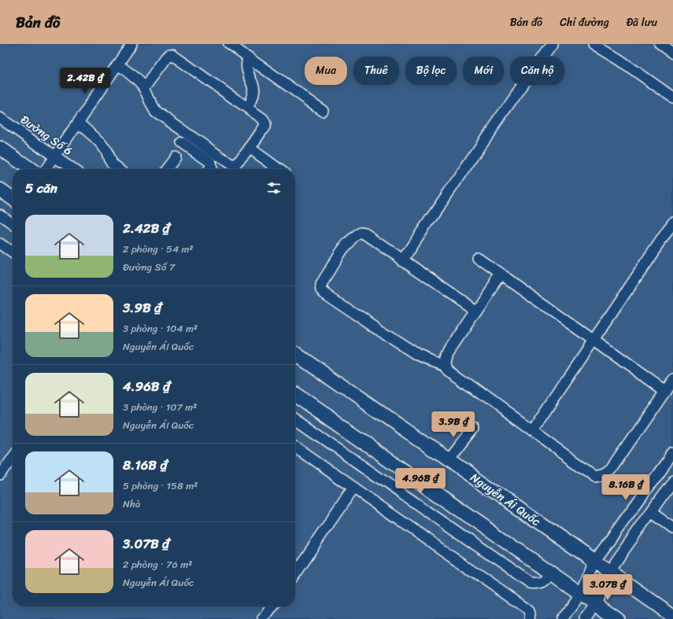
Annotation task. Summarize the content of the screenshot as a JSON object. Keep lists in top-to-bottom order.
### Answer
{
  "streets": {
    "main road": ["Nguyễn Ái Quốc"],
    "street": ["Đường Số 6"]
  },
  "page": {
    "header": "Bản đồ",
    "nav": ["Bản đồ", "Chỉ đường", "Đã lưu"],
    "chip": [
      "Mua",
      "Thuê",
      "Bộ lọc",
      "Mới",
      "Căn hộ"
    ],
    "price": [
      "2.42B ₫",
      "3.9B ₫",
      "4.96B ₫",
      "8.16B ₫",
      "3.07B ₫"
    ],
    "heading": "5 căn",
    "list": [
      {
        "name": "2.42B ₫",
        "note": "2 phòng · 54 m² · Đường Số 7"
      },
      {
        "name": "3.9B ₫",
        "note": "3 phòng · 104 m² · Nguyễn Ái Quốc"
      },
      {
        "name": "4.96B ₫",
        "note": "3 phòng · 107 m² · Nguyễn Ái Quốc"
      },
      {
        "name": "8.16B ₫",
        "note": "5 phòng · 158 m² · Nhà"
      },
      {
        "name": "3.07B ₫",
        "note": "2 phòng · 76 m² · Nguyễn Ái Quốc"
      }
    ]
  }
}
